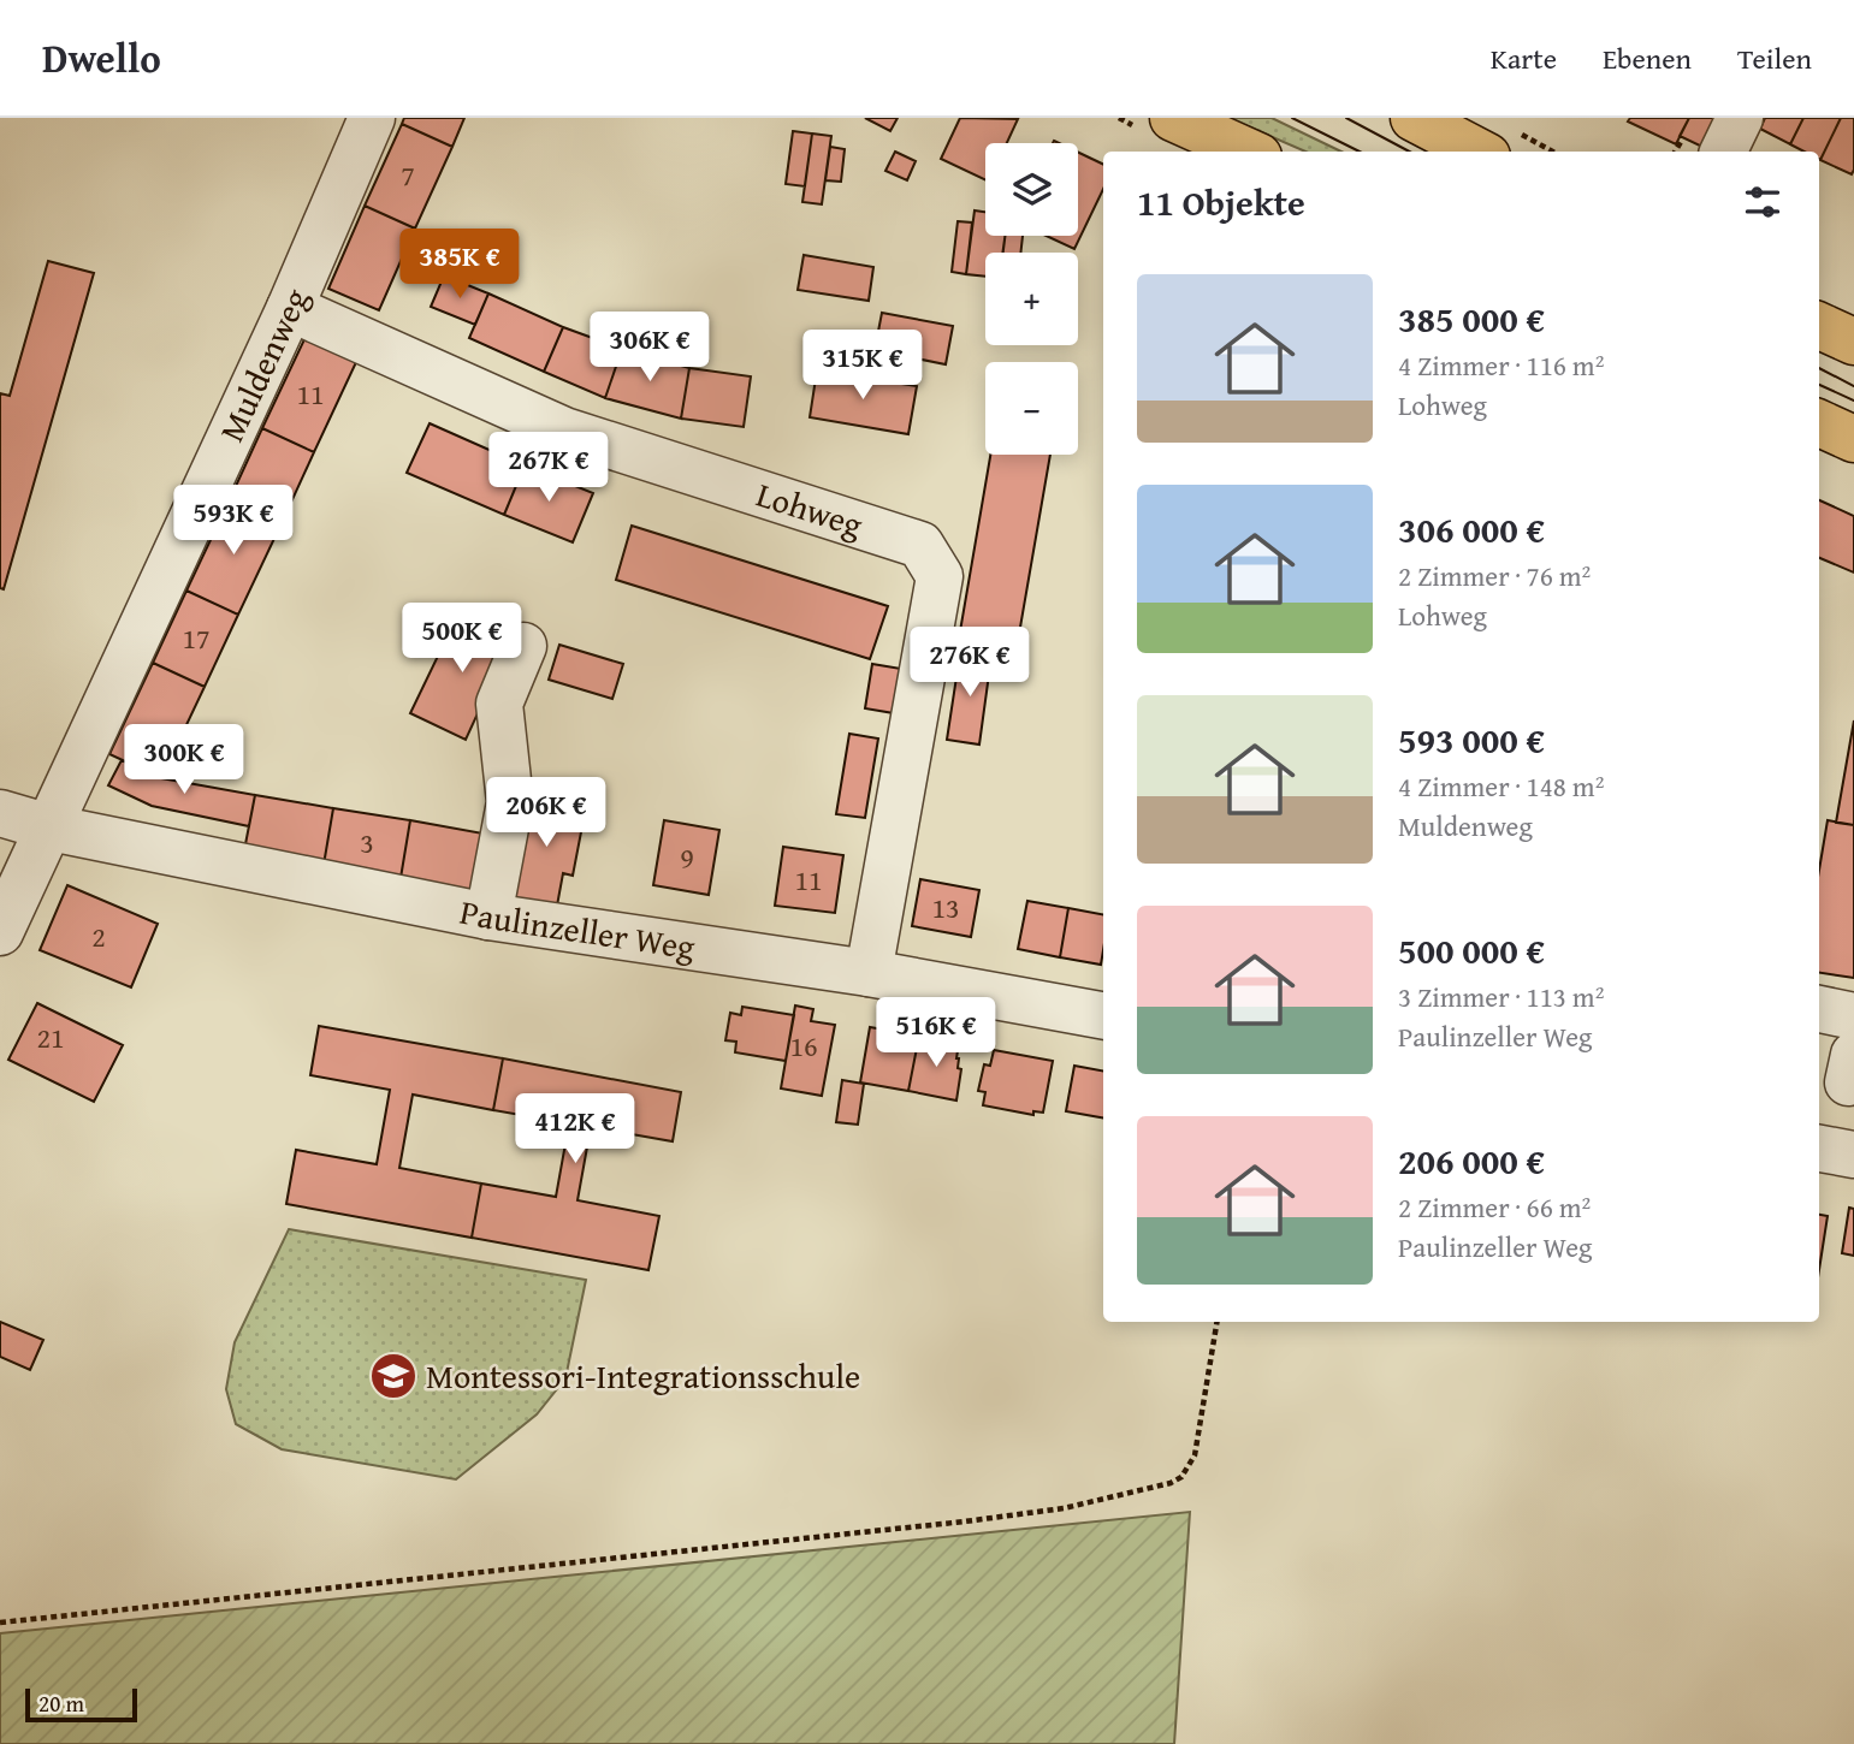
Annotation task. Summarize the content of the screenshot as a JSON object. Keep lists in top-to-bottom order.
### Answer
{
  "streets": {
    "street": ["Muldenweg", "Lohweg", "Paulinzeller Weg"]
  },
  "crossings": [
    ["Muldenweg", "Lohweg"],
    ["Muldenweg", "Paulinzeller Weg"],
    ["Lohweg", "Paulinzeller Weg"]
  ],
  "places": {
    "school or university": ["Montessori-Integrationsschule"]
  },
  "house_numbers": [
    "7",
    "11",
    "17",
    "3",
    "9",
    "11",
    "13",
    "2",
    "21",
    "16"
  ],
  "scale_bar": "20 m",
  "page": {
    "header": "Dwello",
    "nav": ["Karte", "Ebenen", "Teilen"],
    "map_buttons": ["+", "−"],
    "heading": "11 Objekte",
    "price": [
      "385K €",
      "306K €",
      "315K €",
      "267K €",
      "593K €",
      "500K €",
      "276K €",
      "300K €",
      "206K €",
      "516K €",
      "412K €"
    ],
    "list": [
      {
        "name": "385 000 €",
        "note": "4 Zimmer · 116 m² · Lohweg"
      },
      {
        "name": "306 000 €",
        "note": "2 Zimmer · 76 m² · Lohweg"
      },
      {
        "name": "593 000 €",
        "note": "4 Zimmer · 148 m² · Muldenweg"
      },
      {
        "name": "500 000 €",
        "note": "3 Zimmer · 113 m² · Paulinzeller Weg"
      },
      {
        "name": "206 000 €",
        "note": "2 Zimmer · 66 m² · Paulinzeller Weg"
      }
    ],
    "scale": "20 m"
  }
}
